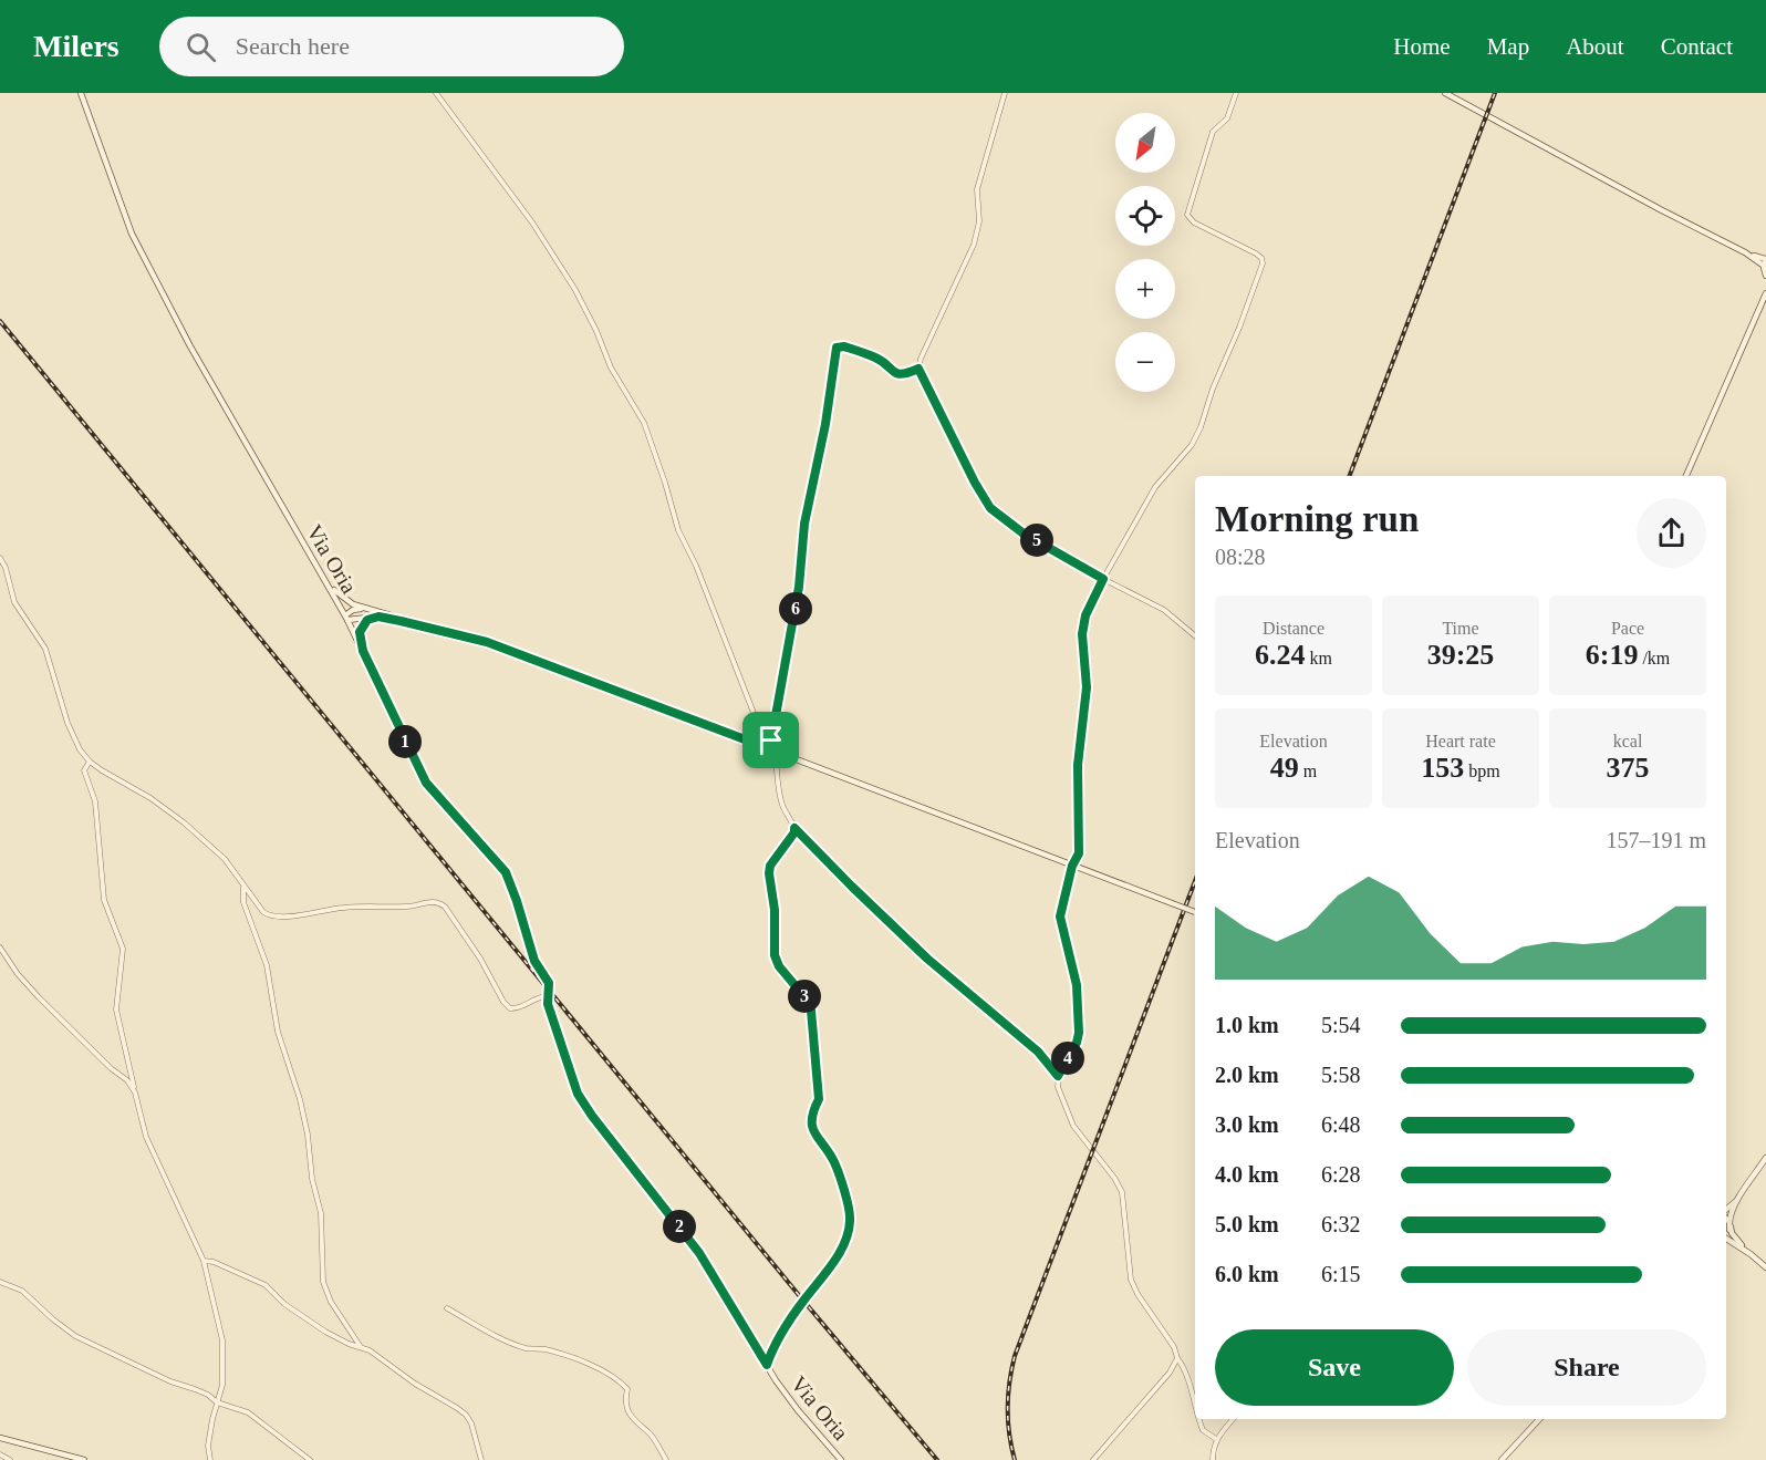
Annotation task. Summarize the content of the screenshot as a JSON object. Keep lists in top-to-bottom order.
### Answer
{
  "streets": {
    "main road": ["Via Oria"]
  },
  "north": "bottom left",
  "page": {
    "header": "Milers",
    "search": "Search here",
    "nav": [
      "Home",
      "Map",
      "About",
      "Contact"
    ],
    "map_buttons": ["+", "−"],
    "heading": ["Morning run", "08:28"],
    "pins": [
      "5",
      "6",
      "1",
      "3",
      "4",
      "2"
    ],
    "stats": [
      ["Distance", "6.24 km"],
      ["Time", "39:25"],
      ["Pace", "6:19 /km"],
      ["Elevation", "49 m"],
      ["Heart rate", "153 bpm"],
      ["kcal", "375"]
    ],
    "chart": ["Elevation", "157–191 m"],
    "list": [
      {
        "name": "1.0 km",
        "note": "5:54"
      },
      {
        "name": "2.0 km",
        "note": "5:58"
      },
      {
        "name": "3.0 km",
        "note": "6:48"
      },
      {
        "name": "4.0 km",
        "note": "6:28"
      },
      {
        "name": "5.0 km",
        "note": "6:32"
      },
      {
        "name": "6.0 km",
        "note": "6:15"
      }
    ],
    "buttons": ["Save", "Share"]
  }
}
